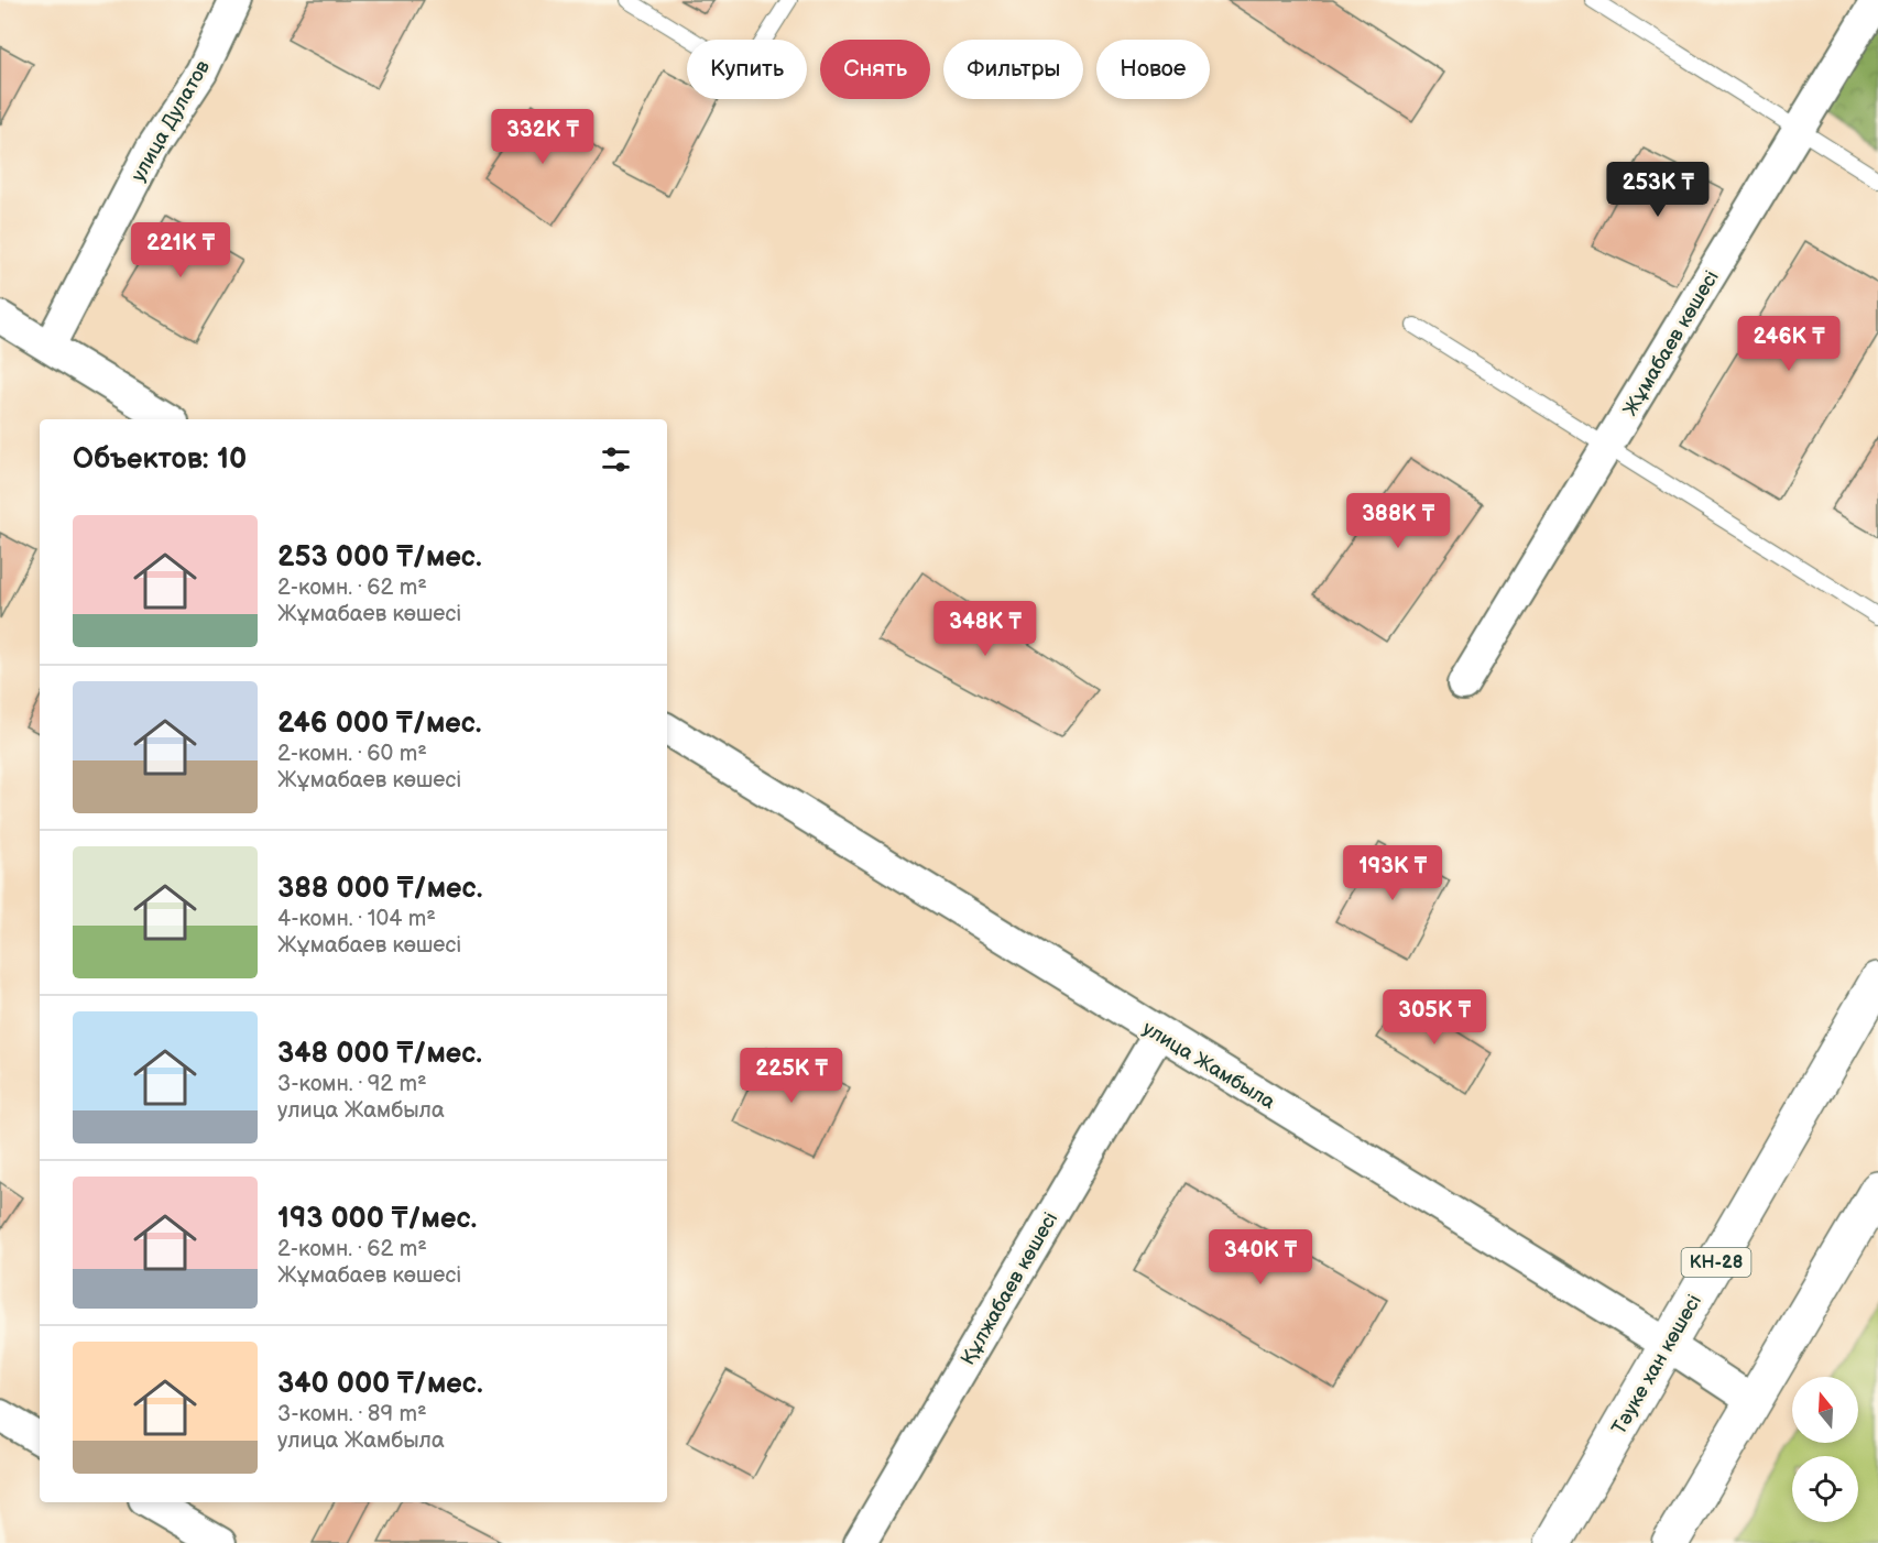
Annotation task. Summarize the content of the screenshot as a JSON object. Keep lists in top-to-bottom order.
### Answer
{
  "streets": {
    "main road": ["КН-28", "Тәуке хан көшесі"],
    "street": [
      "улица Дулатов",
      "Жұмабаев көшесі",
      "улица Жамбыла",
      "Құлжабаев көшесі"
    ]
  },
  "crossings": [
    ["улица Жамбыла", "Құлжабаев көшесі"],
    ["улица Жамбыла", "Тәуке хан көшесі"]
  ],
  "north": "top",
  "page": {
    "chip": [
      "Купить",
      "Снять",
      "Фильтры",
      "Новое"
    ],
    "price": [
      "332K ₸",
      "253K ₸",
      "221K ₸",
      "246K ₸",
      "388K ₸",
      "348K ₸",
      "193K ₸",
      "305K ₸",
      "225K ₸",
      "340K ₸"
    ],
    "heading": "Объектов: 10",
    "list": [
      {
        "name": "253 000 ₸/мес.",
        "note": "2-комн. · 62 m² · Жұмабаев көшесі"
      },
      {
        "name": "246 000 ₸/мес.",
        "note": "2-комн. · 60 m² · Жұмабаев көшесі"
      },
      {
        "name": "388 000 ₸/мес.",
        "note": "4-комн. · 104 m² · Жұмабаев көшесі"
      },
      {
        "name": "348 000 ₸/мес.",
        "note": "3-комн. · 92 m² · улица Жамбыла"
      },
      {
        "name": "193 000 ₸/мес.",
        "note": "2-комн. · 62 m² · Жұмабаев көшесі"
      },
      {
        "name": "340 000 ₸/мес.",
        "note": "3-комн. · 89 m² · улица Жамбыла"
      }
    ]
  }
}
